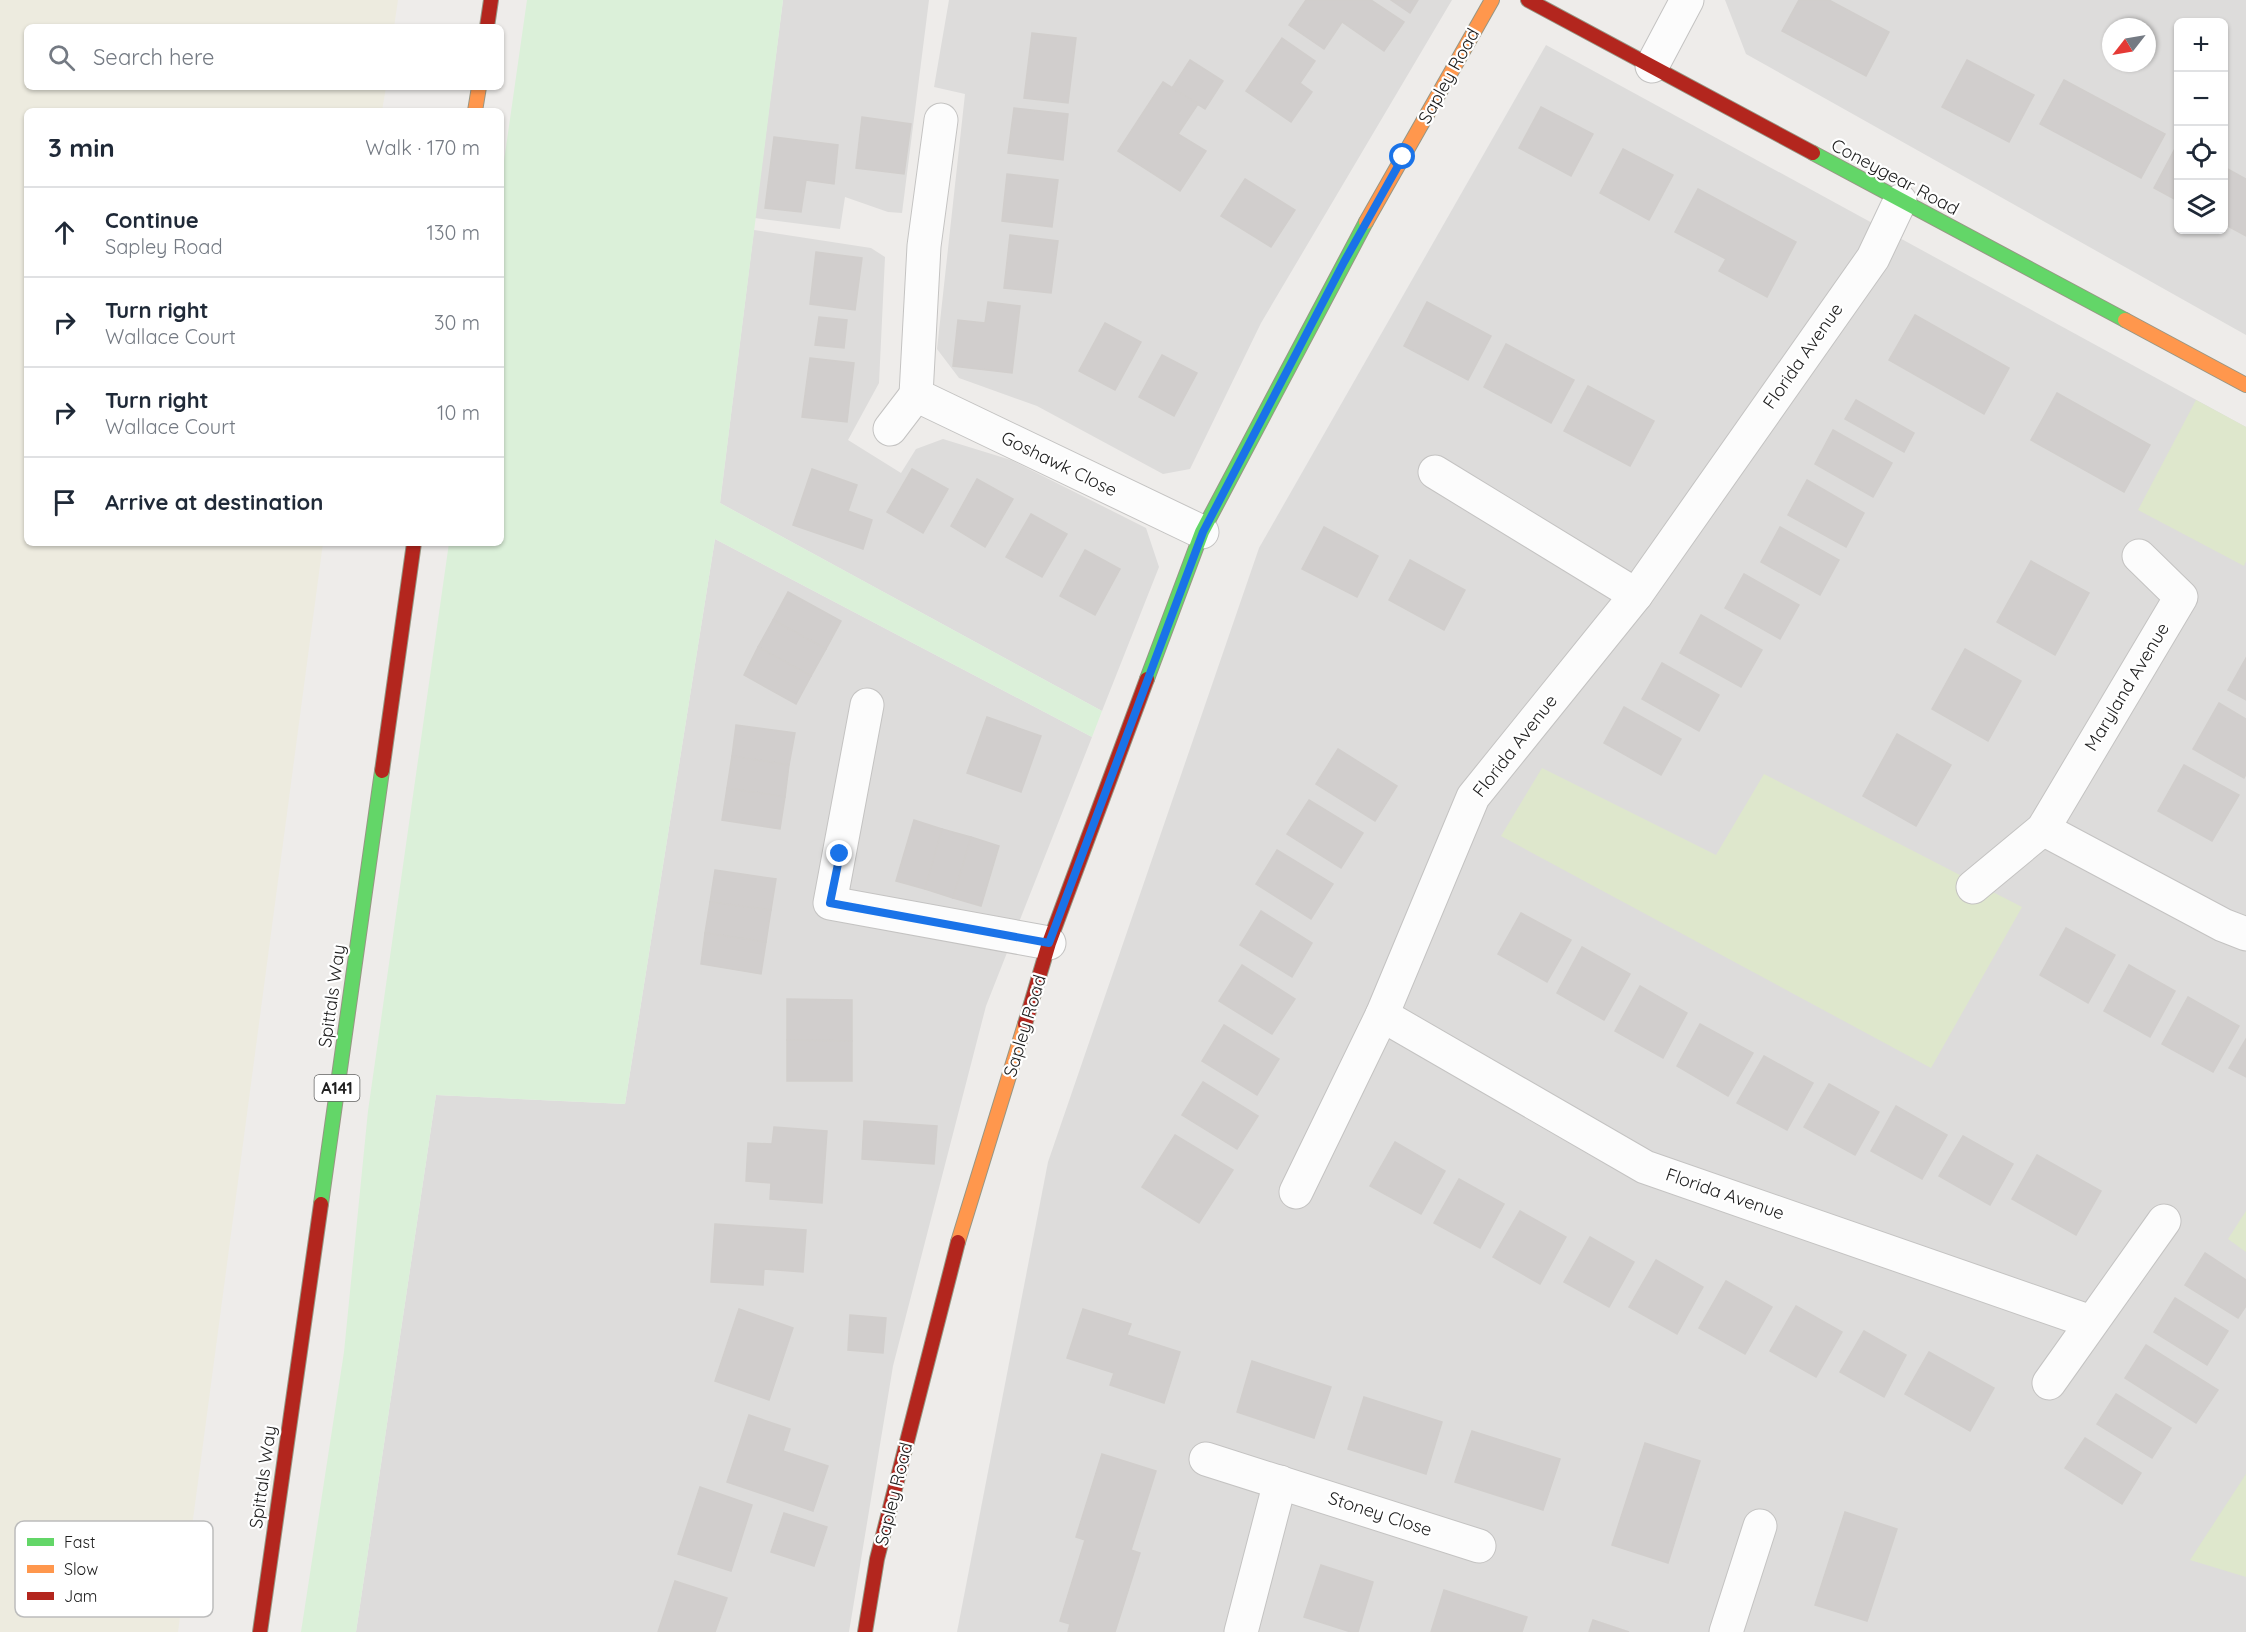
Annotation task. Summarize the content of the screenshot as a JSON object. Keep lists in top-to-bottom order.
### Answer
{
  "streets": {
    "main road": [
      "Sapley Road",
      "Coneygear Road",
      "Spittals Way",
      "A141"
    ],
    "street": [
      "Florida Avenue",
      "Goshawk Close",
      "Maryland Avenue",
      "Stoney Close"
    ]
  },
  "crossings": [
    ["Sapley Road", "Goshawk Close"],
    ["Coneygear Road", "Florida Avenue"]
  ],
  "legend": ["Fast", "Slow", "Jam"],
  "north": "bottom left",
  "page": {
    "map_buttons": ["+", "−"],
    "search": "Search here",
    "heading": ["3 min", "Walk · 170 m"],
    "list": [
      ["Continue", "Sapley Road", "130 m"],
      ["Turn right", "Wallace Court", "30 m"],
      ["Turn right", "Wallace Court", "10 m"],
      "Arrive at destination"
    ]
  }
}
